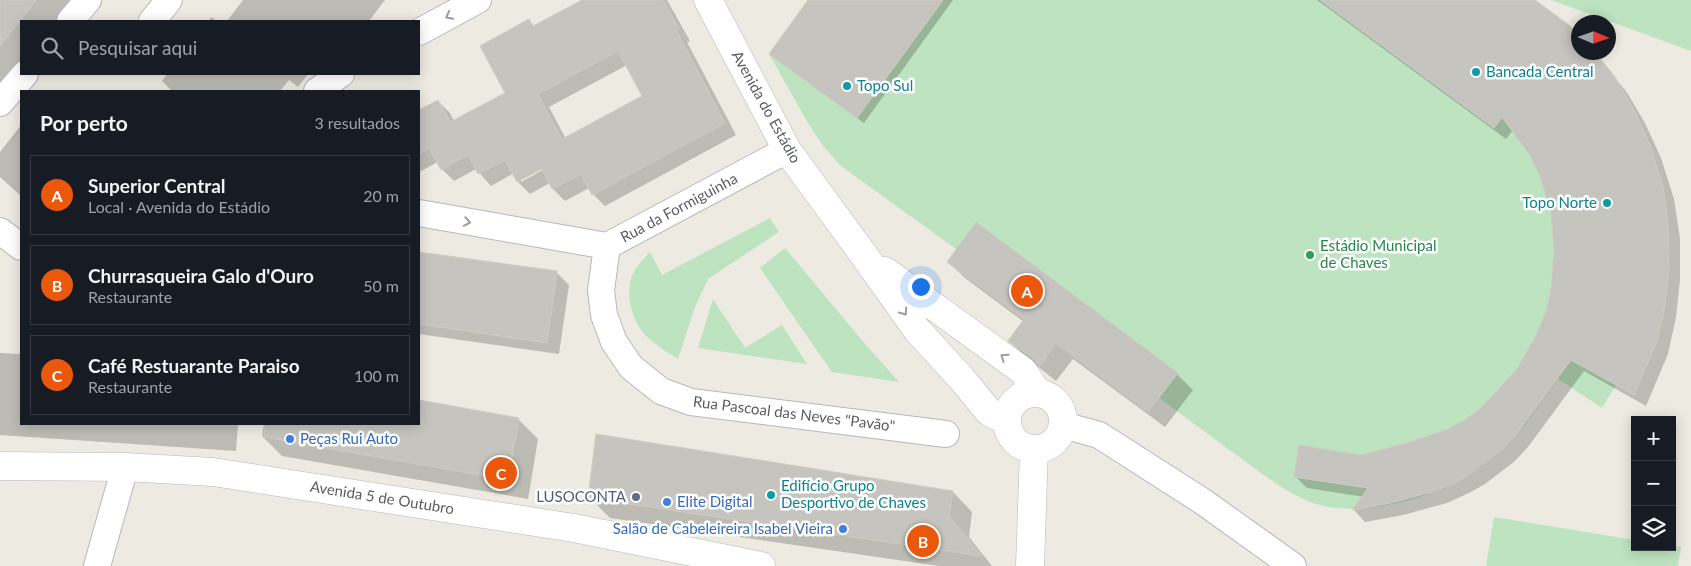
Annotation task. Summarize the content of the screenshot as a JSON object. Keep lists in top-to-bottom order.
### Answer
{
  "streets": {
    "street": [
      "Avenida do Estádio",
      "Rua da Formiguinha",
      "Rua Pascoal das Neves \"Pavão\"",
      "Avenida 5 de Outubro"
    ]
  },
  "crossings": [
    ["Avenida do Estádio", "Rua da Formiguinha"],
    ["Rua da Formiguinha", "Rua Pascoal das Neves \"Pavão\""]
  ],
  "one_way": ["Rua da Formiguinha"],
  "places": [
    "Bancada Central",
    "Topo Sul",
    "Topo Norte",
    "Estádio Municipal de Chaves",
    "Peças Rui Auto",
    "Edifício Grupo Desportivo de Chaves",
    "LUSOCONTA",
    "Elite Digital",
    "Salão de Cabeleireira Isabel Vieira"
  ],
  "north": "right",
  "page": {
    "search": "Pesquisar aqui",
    "heading": ["Por perto", "3 resultados"],
    "list": [
      {
        "mark": "A",
        "name": "Superior Central",
        "note": "Local · Avenida do Estádio",
        "value": "20 m"
      },
      {
        "mark": "B",
        "name": "Churrasqueira Galo d'Ouro",
        "note": "Restaurante",
        "value": "50 m"
      },
      {
        "mark": "C",
        "name": "Café Restuarante Paraiso",
        "note": "Restaurante",
        "value": "100 m"
      }
    ],
    "pins": ["A", "C", "B"],
    "map_buttons": ["+", "−"]
  }
}
